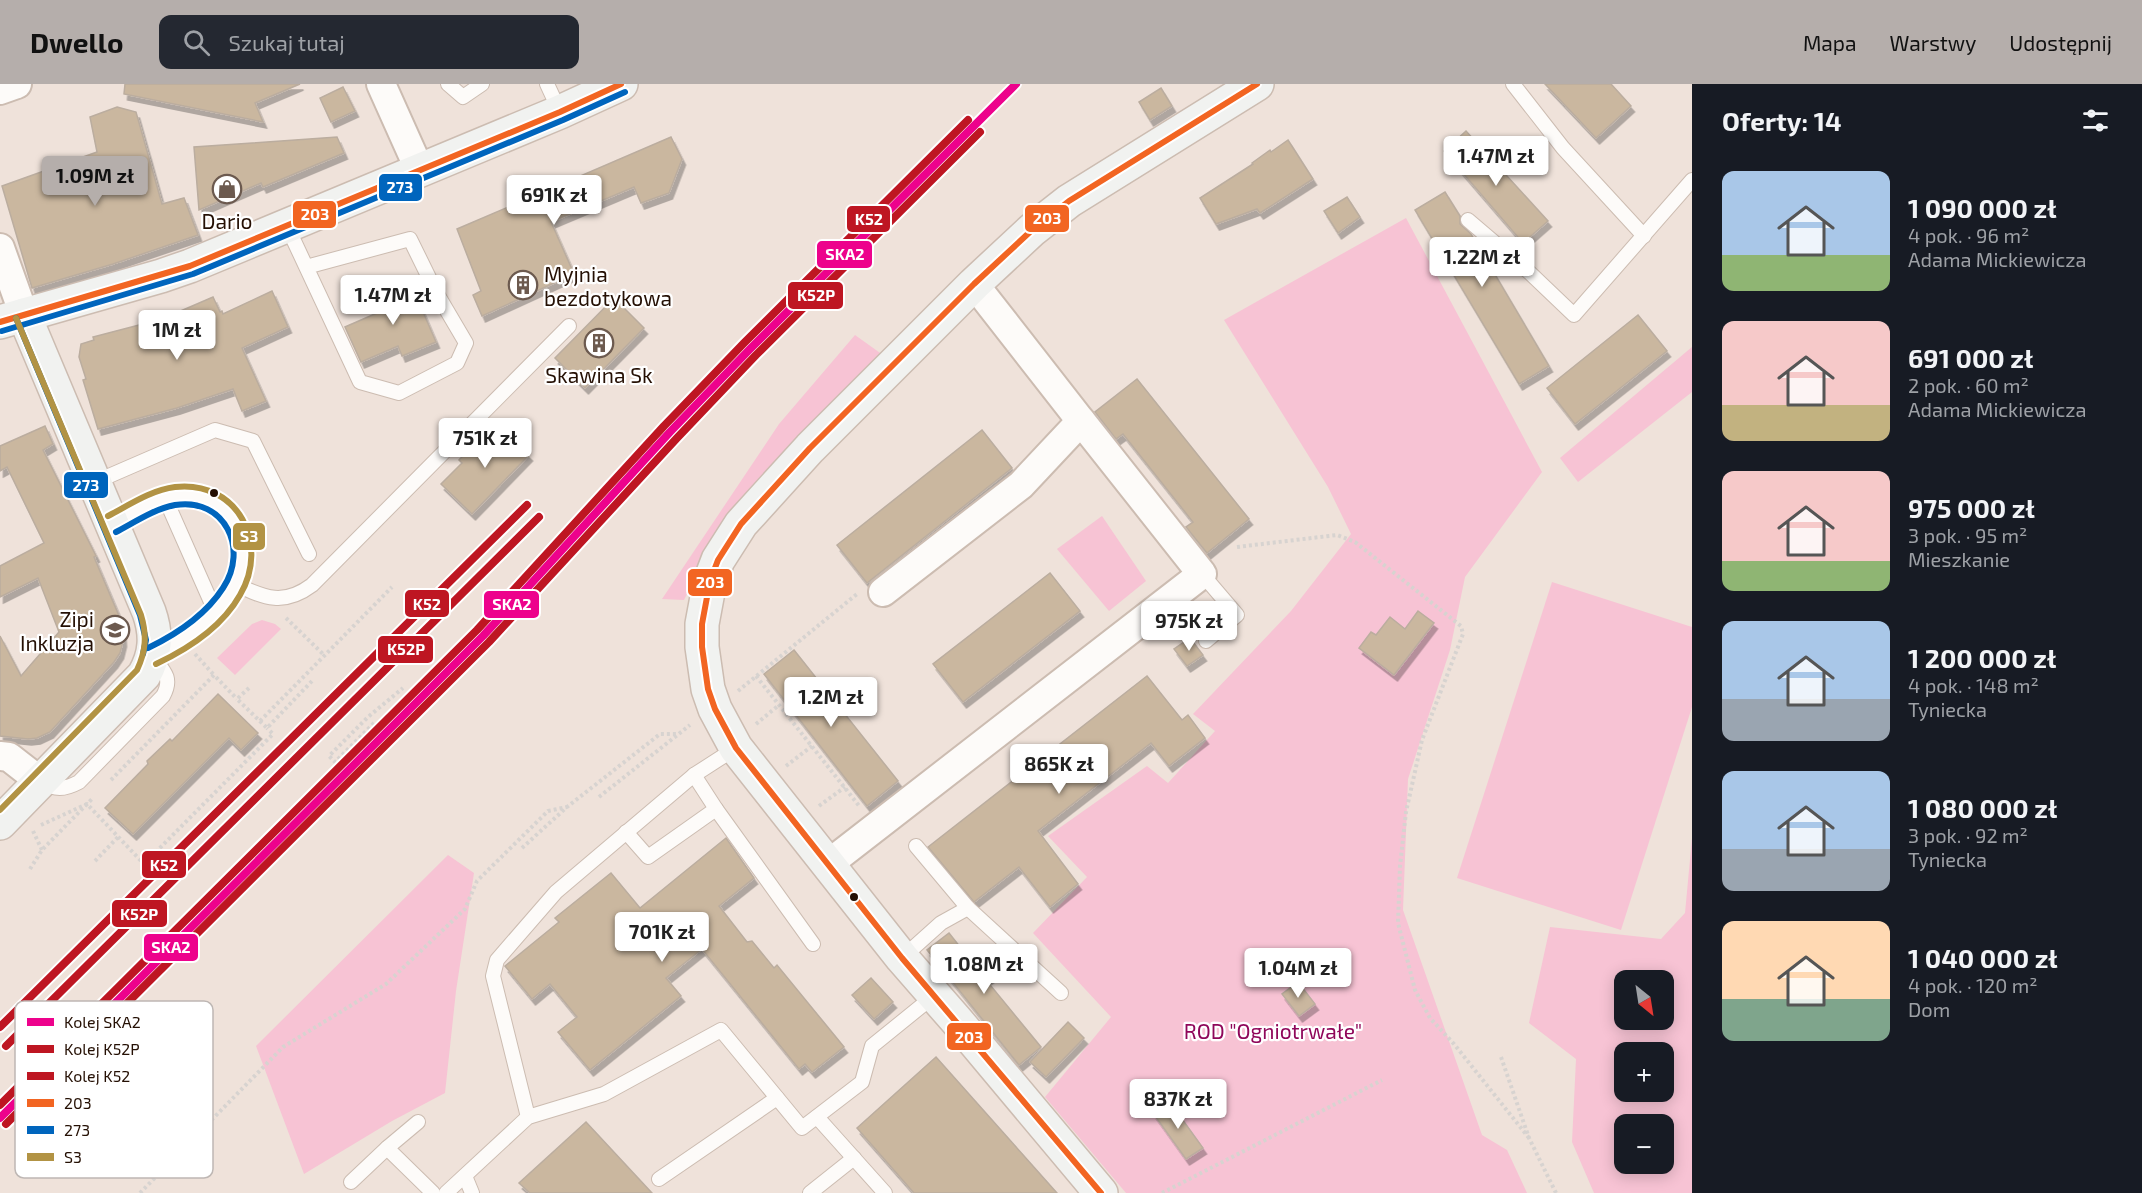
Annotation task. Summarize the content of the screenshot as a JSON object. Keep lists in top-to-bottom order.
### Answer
{
  "parks": ["ROD \"Ogniotrwałe\""],
  "places": {
    "shop": ["Dario"],
    "building": ["Myjnia bezdotykowa", "Skawina Sk"],
    "school or university": ["Zipi Inkluzja"]
  },
  "lines": [
    "rail line SKA2",
    "transit line 203",
    "transit line 273",
    "rail line K52",
    "rail line K52P",
    "transit line S3"
  ],
  "legend": [
    "Kolej SKA2",
    "Kolej K52P",
    "Kolej K52",
    "203",
    "273",
    "S3"
  ],
  "north": "bottom right",
  "page": {
    "header": "Dwello",
    "search": "Szukaj tutaj",
    "nav": ["Mapa", "Warstwy", "Udostępnij"],
    "heading": "Oferty: 14",
    "price": [
      "1.47M zł",
      "1.09M zł",
      "691K zł",
      "1.22M zł",
      "1.47M zł",
      "1M zł",
      "751K zł",
      "975K zł",
      "1.2M zł",
      "865K zł",
      "701K zł",
      "1.08M zł",
      "1.04M zł",
      "837K zł"
    ],
    "list": [
      {
        "name": "1 090 000 zł",
        "note": "4 pok. · 96 m² · Adama Mickiewicza"
      },
      {
        "name": "691 000 zł",
        "note": "2 pok. · 60 m² · Adama Mickiewicza"
      },
      {
        "name": "975 000 zł",
        "note": "3 pok. · 95 m² · Mieszkanie"
      },
      {
        "name": "1 200 000 zł",
        "note": "4 pok. · 148 m² · Tyniecka"
      },
      {
        "name": "1 080 000 zł",
        "note": "3 pok. · 92 m² · Tyniecka"
      },
      {
        "name": "1 040 000 zł",
        "note": "4 pok. · 120 m² · Dom"
      }
    ],
    "map_buttons": ["+", "−"]
  }
}
